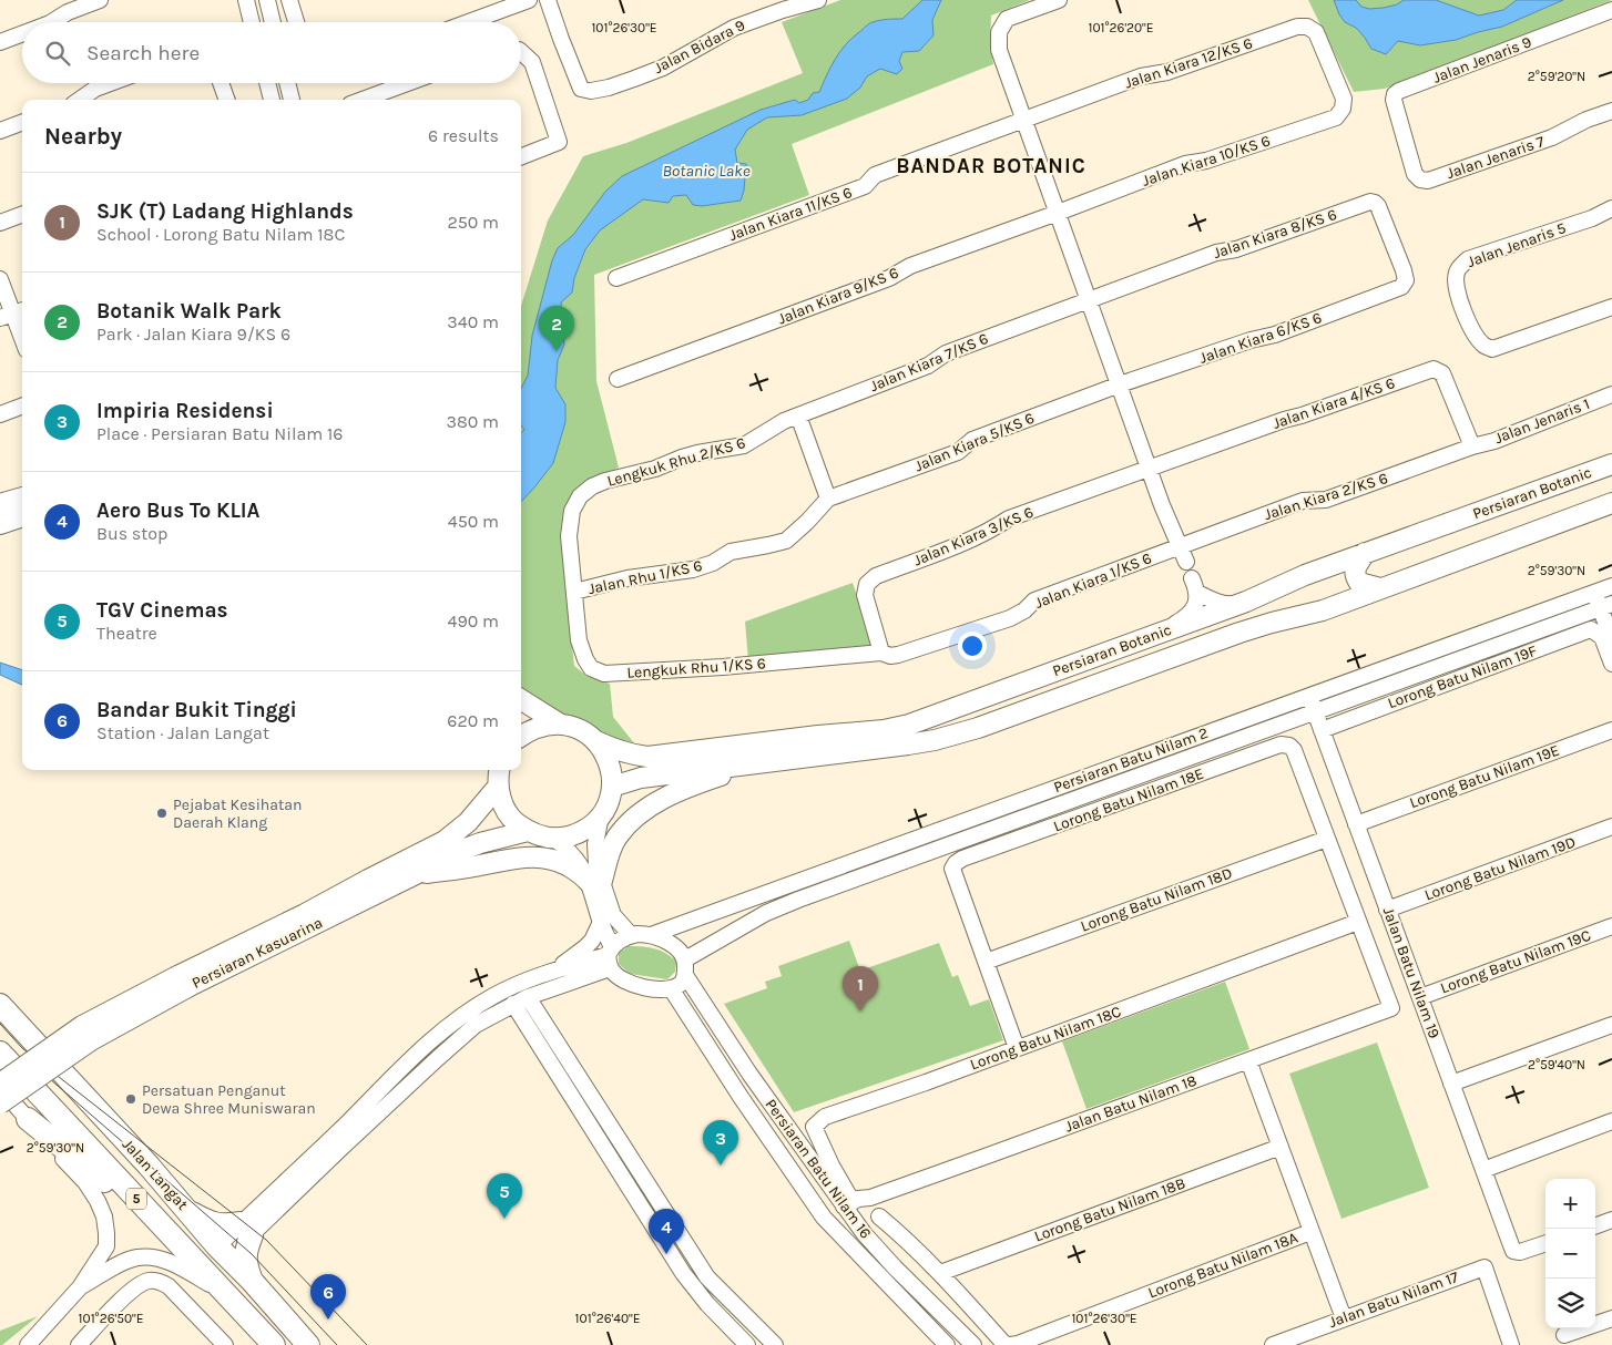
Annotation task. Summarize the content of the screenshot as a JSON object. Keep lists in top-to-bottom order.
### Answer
{
  "streets": {
    "highway": ["Jalan Langat", "5"],
    "main road": ["Persiaran Botanic", "Persiaran Kasuarina"],
    "street": [
      "Jalan Bidara 9",
      "Jalan Jenaris 9",
      "Jalan Kiara 12/KS 6",
      "Jalan Jenaris 7",
      "Jalan Kiara 10/KS 6",
      "Jalan Kiara 11/KS 6",
      "Jalan Kiara 8/KS 6",
      "Jalan Jenaris 5",
      "Jalan Kiara 9/KS 6",
      "Jalan Kiara 6/KS 6",
      "Jalan Kiara 7/KS 6",
      "Jalan Kiara 4/KS 6",
      "Jalan Jenaris 1",
      "Jalan Kiara 5/KS 6",
      "Lengkuk Rhu 2/KS 6",
      "Jalan Kiara 2/KS 6",
      "Jalan Kiara 3/KS 6",
      "Jalan Rhu 1/KS 6",
      "Jalan Kiara 1/KS 6",
      "Lengkuk Rhu 1/KS 6",
      "Lorong Batu Nilam 19F",
      "Persiaran Batu Nilam 2",
      "Lorong Batu Nilam 19E",
      "Lorong Batu Nilam 18E",
      "Lorong Batu Nilam 19D",
      "Lorong Batu Nilam 18D",
      "Lorong Batu Nilam 19C",
      "Jalan Batu Nilam 19",
      "Lorong Batu Nilam 18C",
      "Jalan Batu Nilam 18",
      "Persiaran Batu Nilam 16",
      "Lorong Batu Nilam 18B",
      "Lorong Batu Nilam 18A",
      "Jalan Batu Nilam 17"
    ]
  },
  "crossings": [
    ["Jalan Jenaris 9", "Jalan Jenaris 7"],
    ["Jalan Kiara 12/KS 6", "Jalan Kiara 10/KS 6"],
    ["Jalan Kiara 12/KS 6", "Jalan Kiara 11/KS 6"],
    ["Jalan Kiara 10/KS 6", "Jalan Kiara 9/KS 6"],
    ["Jalan Kiara 8/KS 6", "Jalan Kiara 6/KS 6"],
    ["Jalan Kiara 8/KS 6", "Jalan Kiara 7/KS 6"],
    ["Jalan Kiara 6/KS 6", "Jalan Kiara 5/KS 6"],
    ["Jalan Kiara 7/KS 6", "Lengkuk Rhu 2/KS 6"],
    ["Jalan Kiara 4/KS 6", "Jalan Jenaris 1"],
    ["Jalan Kiara 4/KS 6", "Jalan Kiara 2/KS 6"],
    ["Jalan Kiara 4/KS 6", "Jalan Kiara 3/KS 6"],
    ["Jalan Jenaris 1", "Jalan Kiara 2/KS 6"],
    ["Jalan Kiara 5/KS 6", "Jalan Rhu 1/KS 6"],
    ["Lengkuk Rhu 2/KS 6", "Jalan Rhu 1/KS 6"],
    ["Lengkuk Rhu 2/KS 6", "Lengkuk Rhu 1/KS 6"],
    ["Jalan Kiara 2/KS 6", "Jalan Kiara 1/KS 6"],
    ["Jalan Kiara 3/KS 6", "Jalan Kiara 1/KS 6"],
    ["Jalan Kiara 3/KS 6", "Lengkuk Rhu 1/KS 6"],
    ["Jalan Rhu 1/KS 6", "Lengkuk Rhu 1/KS 6"],
    ["Jalan Kiara 1/KS 6", "Lengkuk Rhu 1/KS 6"],
    ["Lorong Batu Nilam 19F", "Jalan Batu Nilam 19"],
    ["Persiaran Batu Nilam 2", "Jalan Batu Nilam 19"],
    ["Persiaran Batu Nilam 2", "Persiaran Batu Nilam 16"],
    ["Lorong Batu Nilam 19E", "Jalan Batu Nilam 19"],
    ["Lorong Batu Nilam 18E", "Lorong Batu Nilam 18D"],
    ["Lorong Batu Nilam 19D", "Jalan Batu Nilam 19"],
    ["Lorong Batu Nilam 19C", "Jalan Batu Nilam 19"],
    ["Lorong Batu Nilam 18C", "Jalan Batu Nilam 18"],
    ["Lorong Batu Nilam 18C", "Persiaran Batu Nilam 16"],
    ["Jalan Batu Nilam 18", "Persiaran Batu Nilam 16"],
    ["Jalan Langat", "5"],
    ["Lorong Batu Nilam 18B", "Lorong Batu Nilam 18A"]
  ],
  "districts": ["BANDAR BOTANIC"],
  "water": ["Botanic Lake"],
  "places": ["Pejabat Kesihatan Daerah Klang", "Persatuan Penganut Dewa Shree Muniswaran"],
  "page": {
    "search": "Search here",
    "heading": ["Nearby", "6 results"],
    "list": [
      {
        "mark": "1",
        "name": "SJK (T) Ladang Highlands",
        "note": "School · Lorong Batu Nilam 18C",
        "value": "250 m"
      },
      {
        "mark": "2",
        "name": "Botanik Walk Park",
        "note": "Park · Jalan Kiara 9/KS 6",
        "value": "340 m"
      },
      {
        "mark": "3",
        "name": "Impiria Residensi",
        "note": "Place · Persiaran Batu Nilam 16",
        "value": "380 m"
      },
      {
        "mark": "4",
        "name": "Aero Bus To KLIA",
        "note": "Bus stop",
        "value": "450 m"
      },
      {
        "mark": "5",
        "name": "TGV Cinemas",
        "note": "Theatre",
        "value": "490 m"
      },
      {
        "mark": "6",
        "name": "Bandar Bukit Tinggi",
        "note": "Station · Jalan Langat",
        "value": "620 m"
      }
    ],
    "pins": [
      "2",
      "1",
      "3",
      "5",
      "4",
      "6"
    ],
    "map_buttons": ["+", "−"]
  },
  "coordinates": [
    "101°26'30\"E",
    "101°26'20\"E",
    "2°59'20\"N",
    "2°59'30\"N",
    "2°59'40\"N",
    "101°26'50\"E",
    "101°26'40\"E"
  ]
}
